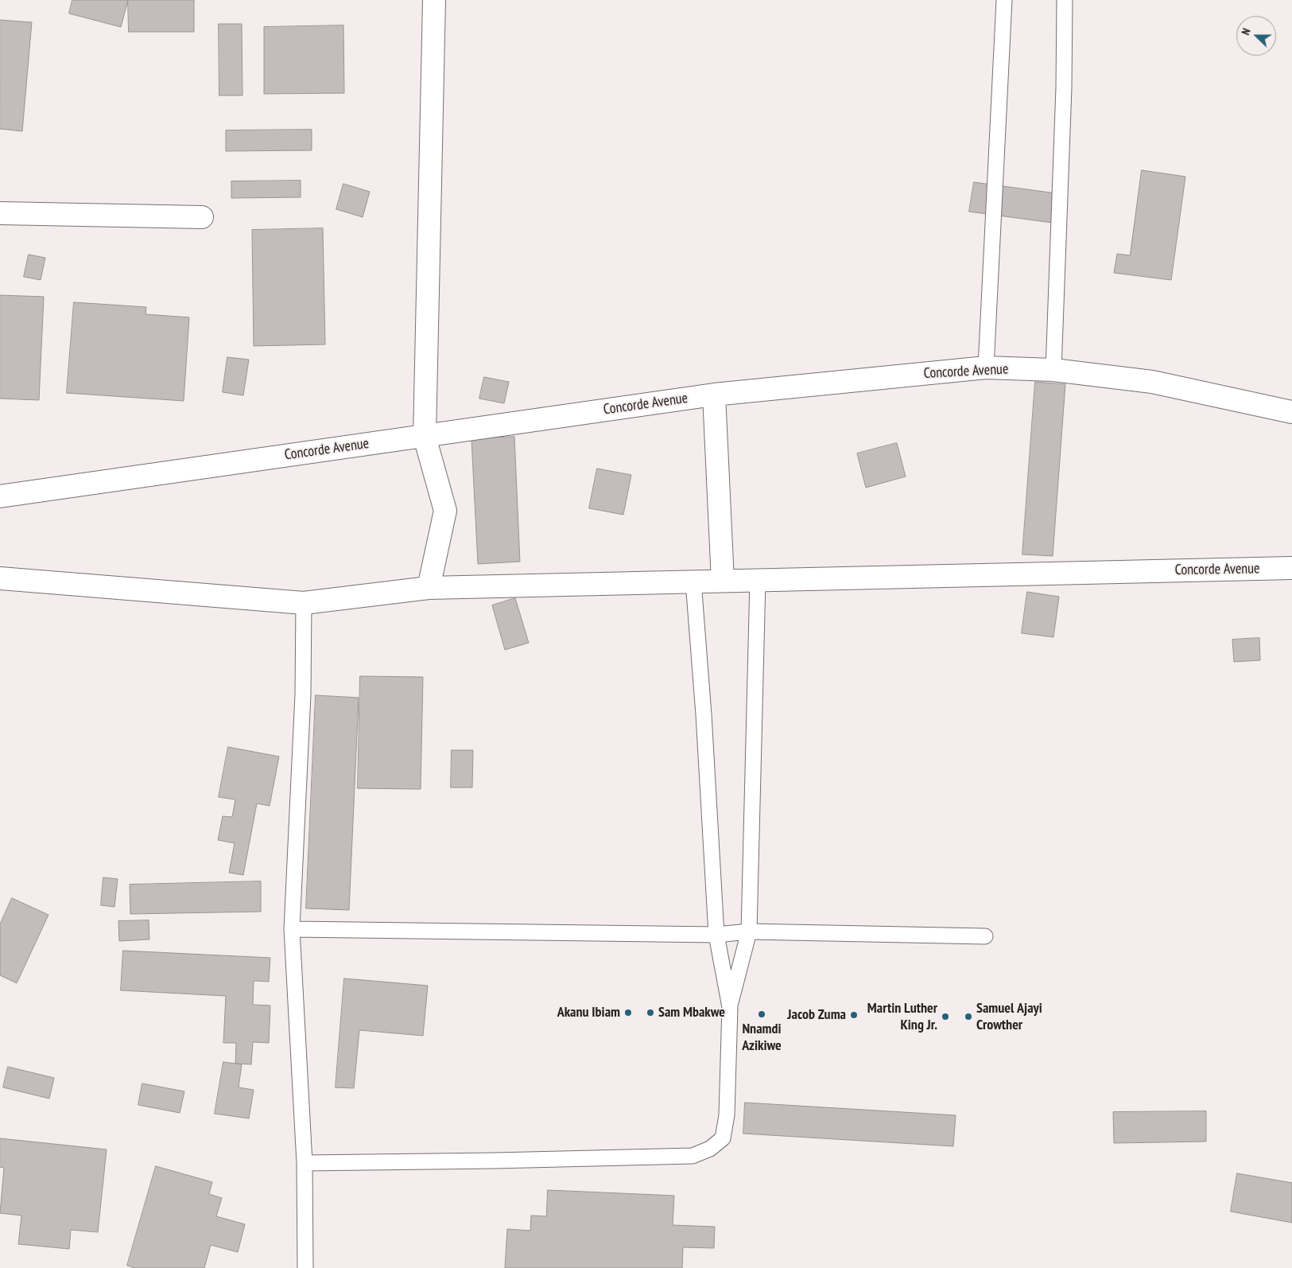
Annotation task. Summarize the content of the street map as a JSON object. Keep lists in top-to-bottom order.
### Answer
{
  "streets": {
    "street": ["Concorde Avenue"]
  },
  "places": [
    "Akanu Ibiam",
    "Sam Mbakwe",
    "Nnamdi Azikiwe",
    "Jacob Zuma",
    "Martin Luther King Jr.",
    "Samuel Ajayi Crowther"
  ],
  "north": "left"
}
